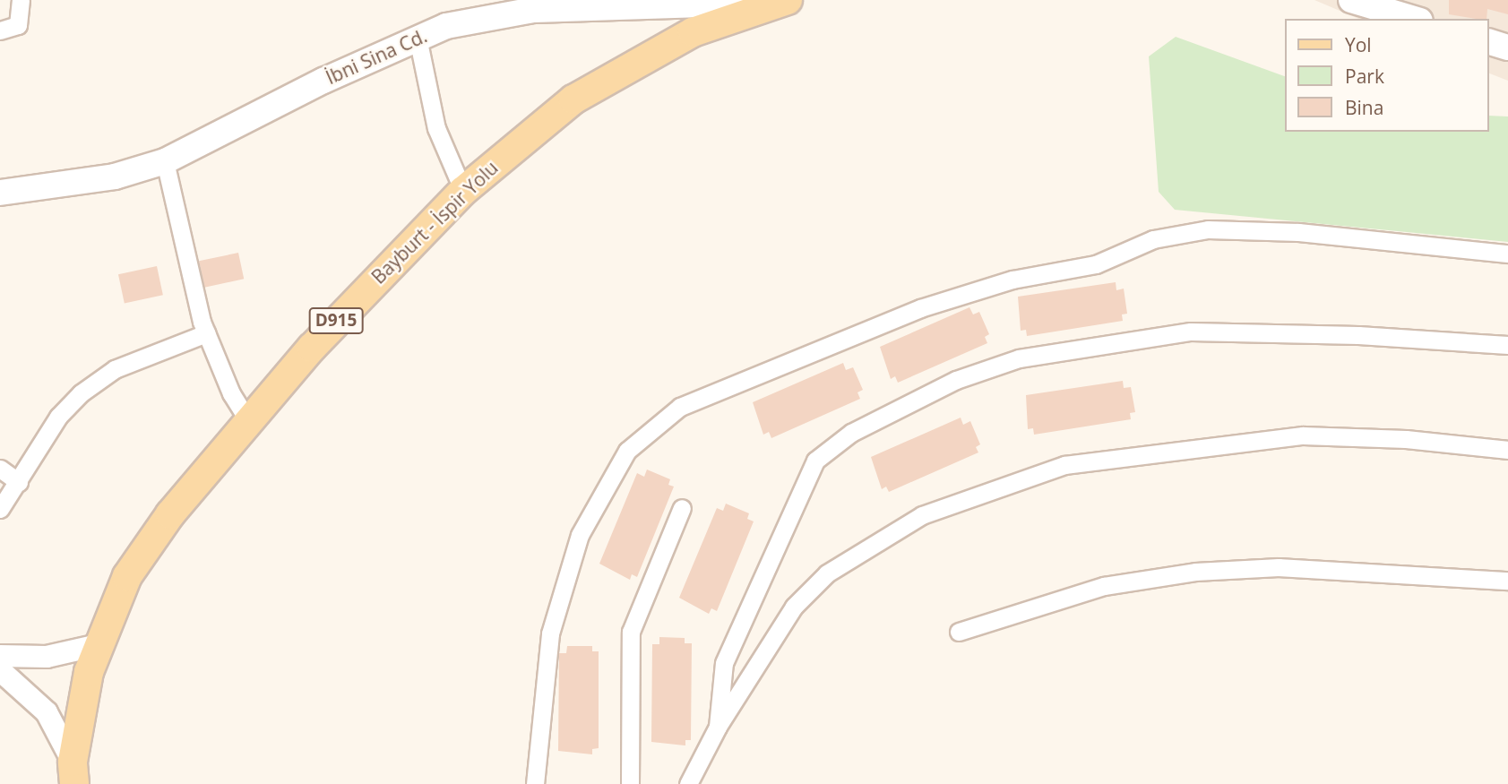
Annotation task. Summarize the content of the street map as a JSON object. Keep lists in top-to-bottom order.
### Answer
{
  "streets": {
    "main road": ["İbni Sina Cd.", "Bayburt - İspir Yolu", "D915"]
  },
  "crossings": [
    ["İbni Sina Cd.", "Bayburt - İspir Yolu"]
  ],
  "legend": ["Yol", "Park", "Bina"]
}
